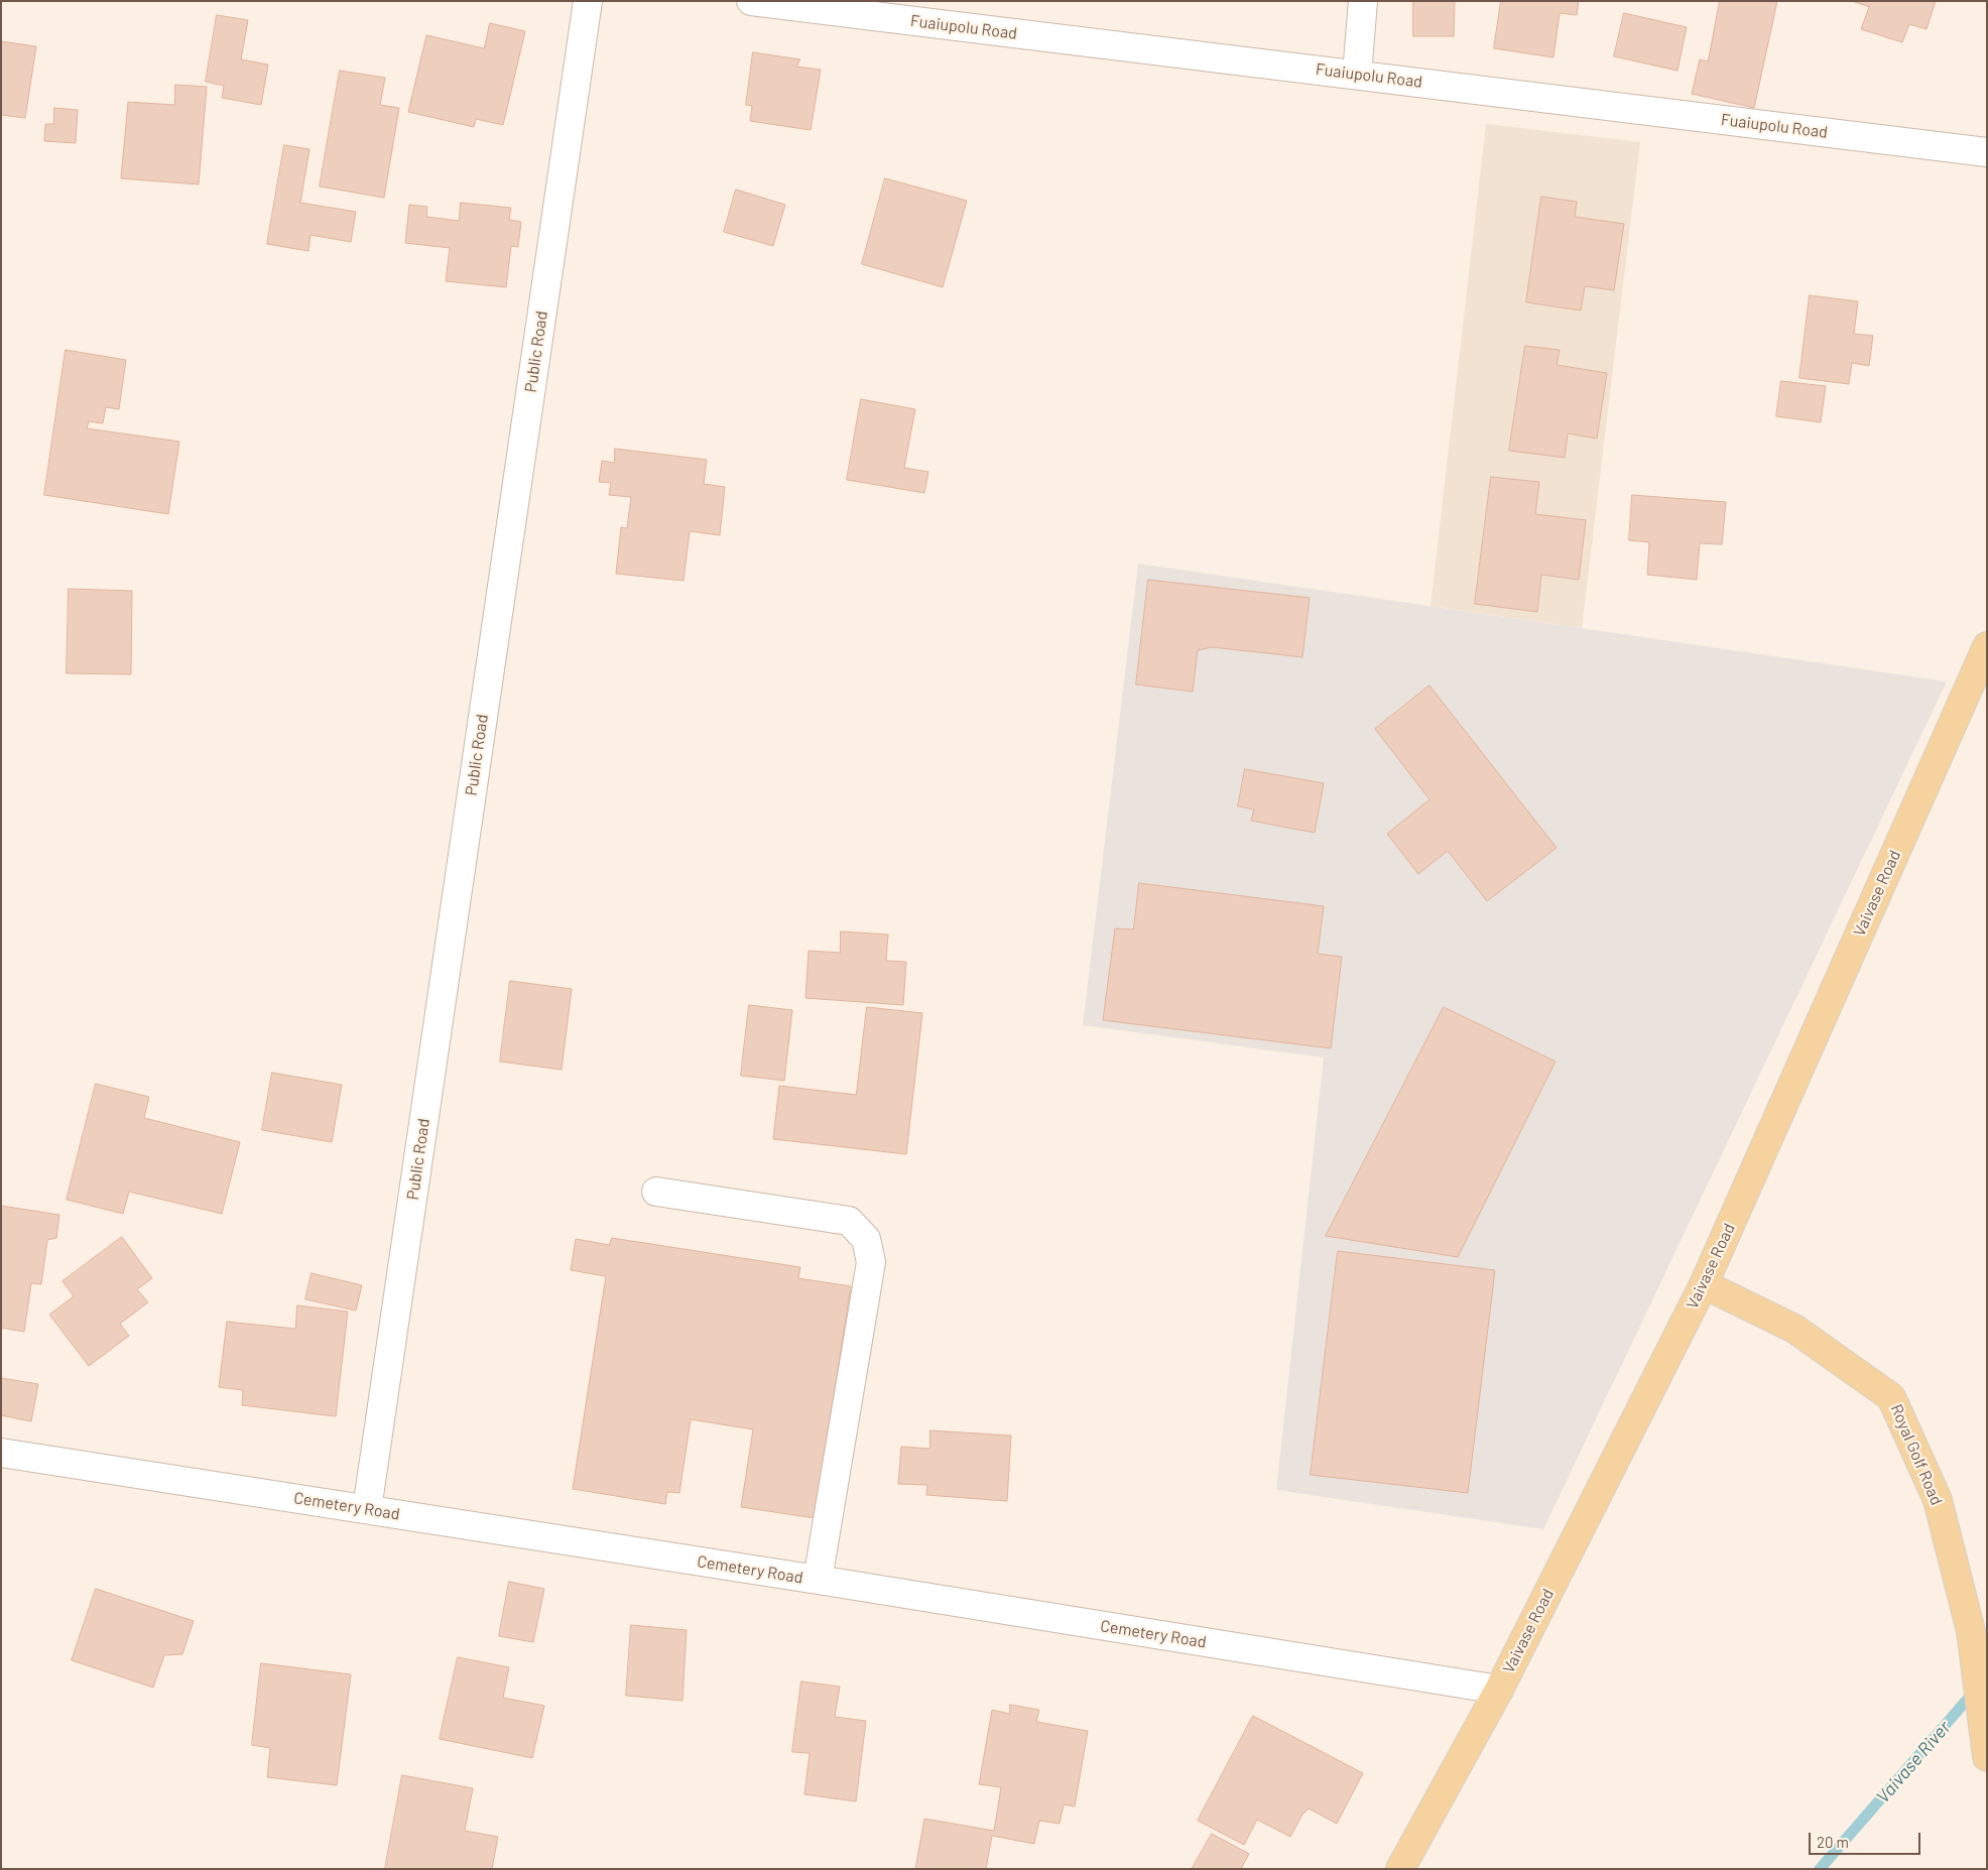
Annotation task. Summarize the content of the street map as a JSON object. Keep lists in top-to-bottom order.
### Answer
{
  "streets": {
    "main road": ["Vaivase Road", "Royal Golf Road"],
    "street": ["Fuaiupolu Road", "Public Road", "Cemetery Road"]
  },
  "crossings": [
    ["Public Road", "Cemetery Road"],
    ["Vaivase Road", "Royal Golf Road"],
    ["Vaivase Road", "Cemetery Road"]
  ],
  "water": ["Vaivase River"],
  "scale_bar": "20 m"
}
